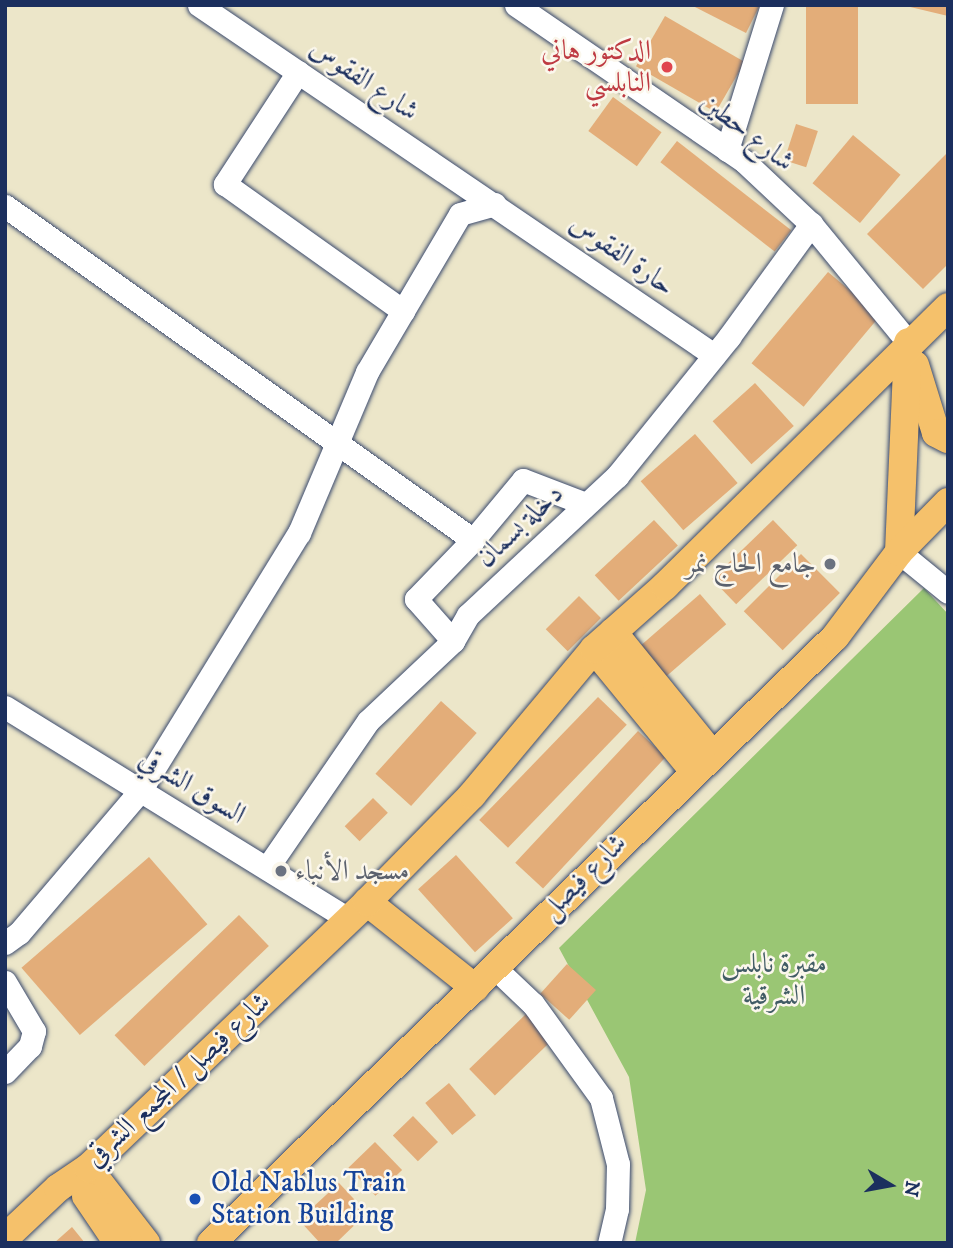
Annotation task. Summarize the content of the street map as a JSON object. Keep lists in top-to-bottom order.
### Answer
{
  "streets": {
    "main road": ["شارع فيصل", "شارع فيصل / المجمع الشرقي"],
    "street": [
      "شارع الفقوس",
      "شارع حطين",
      "حارة الفقوس",
      "دخلة بسمان",
      "السوق الشرقي"
    ]
  },
  "crossings": [
    ["شارع الفقوس", "حارة الفقوس"],
    ["شارع حطين", "دخلة بسمان"],
    ["شارع حطين", "شارع فيصل / المجمع الشرقي"],
    ["حارة الفقوس", "دخلة بسمان"],
    ["دخلة بسمان", "السوق الشرقي"],
    ["السوق الشرقي", "شارع فيصل / المجمع الشرقي"]
  ],
  "parks": ["مقبرة نابلس الشرقية"],
  "places": [
    "الدكتور هاني النابلسي",
    "جامع الحاج نمر",
    "مسجد الأنباء",
    "Old Nablus Train Station Building"
  ],
  "north": "right"
}
